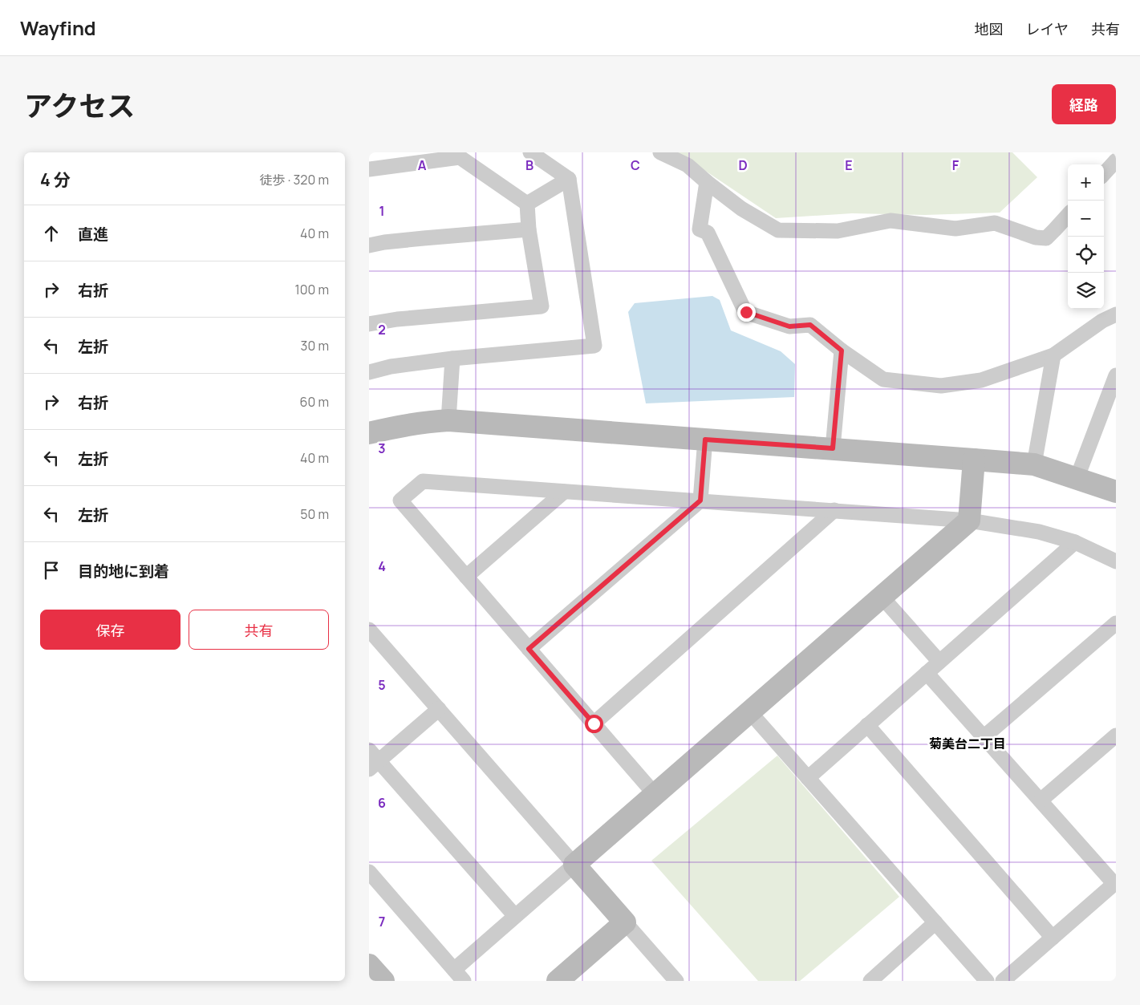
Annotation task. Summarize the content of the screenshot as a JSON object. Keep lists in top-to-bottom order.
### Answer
{
  "districts": ["菊美台二丁目"],
  "page": {
    "header": "Wayfind",
    "nav": ["地図", "レイヤ", "共有"],
    "title": "アクセス",
    "buttons": [
      "経路",
      ["保存", "共有"]
    ],
    "heading": ["4 分", "徒歩 · 320 m"],
    "map_buttons": ["+", "−"],
    "list": [
      ["直進", "40 m"],
      ["右折", "100 m"],
      ["左折", "30 m"],
      ["右折", "60 m"],
      ["左折", "40 m"],
      ["左折", "50 m"],
      "目的地に到着"
    ]
  },
  "grid": {
    "columns": [
      "A",
      "B",
      "C",
      "D",
      "E",
      "F"
    ],
    "rows": [
      "1",
      "2",
      "3",
      "4",
      "5",
      "6",
      "7"
    ]
  }
}
